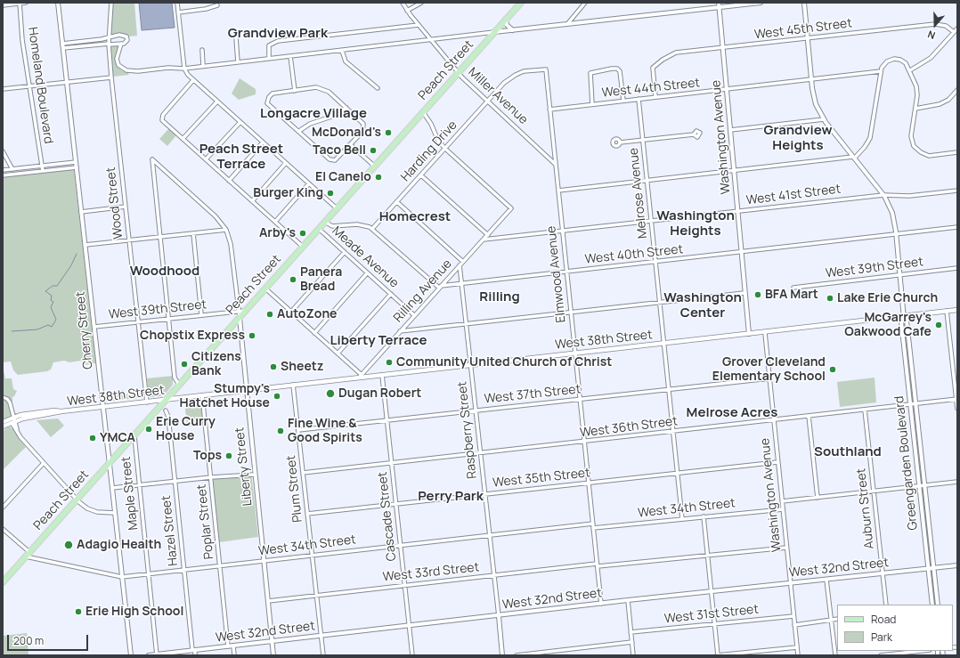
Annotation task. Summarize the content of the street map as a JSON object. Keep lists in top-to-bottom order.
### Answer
{
  "streets": {
    "main road": ["Peach Street", "West 38th Street"],
    "street": [
      "West 45th Street",
      "Homeland Boulevard",
      "West 44th Street",
      "Miller Avenue",
      "Washington Avenue",
      "Harding Drive",
      "Melrose Avenue",
      "West 41st Street",
      "Wood Street",
      "West 40th Street",
      "Meade Avenue",
      "West 39th Street",
      "Elmwood Avenue",
      "Rilling Avenue",
      "Cherry Street",
      "West 37th Street",
      "West 36th Street",
      "Raspberry Street",
      "Greengarden Boulevard",
      "Liberty Street",
      "West 35th Street",
      "Plum Street",
      "Maple Street",
      "West 34th Street",
      "Auburn Street",
      "Cascade Street",
      "Poplar Street",
      "Hazel Street",
      "West 32nd Street",
      "West 33rd Street",
      "West 31st Street"
    ]
  },
  "crossings": [
    ["West 45th Street", "West 44th Street"],
    ["West 45th Street", "Washington Avenue"],
    ["West 45th Street", "Greengarden Boulevard"],
    ["Peach Street", "Miller Avenue"],
    ["Peach Street", "Meade Avenue"],
    ["Peach Street", "West 39th Street"],
    ["Peach Street", "Cherry Street"],
    ["Peach Street", "West 38th Street"],
    ["Peach Street", "Liberty Street"],
    ["Peach Street", "Maple Street"],
    ["Peach Street", "West 34th Street"],
    ["West 44th Street", "Washington Avenue"],
    ["West 44th Street", "Melrose Avenue"],
    ["West 44th Street", "Elmwood Avenue"],
    ["West 44th Street", "Greengarden Boulevard"],
    ["Miller Avenue", "Harding Drive"],
    ["Miller Avenue", "Elmwood Avenue"],
    ["Washington Avenue", "West 41st Street"],
    ["Washington Avenue", "West 40th Street"],
    ["Washington Avenue", "West 38th Street"],
    ["Washington Avenue", "West 37th Street"],
    ["Washington Avenue", "West 36th Street"],
    ["Washington Avenue", "West 35th Street"],
    ["Washington Avenue", "West 34th Street"],
    ["Washington Avenue", "West 32nd Street"],
    ["Washington Avenue", "West 33rd Street"],
    ["Washington Avenue", "West 31st Street"],
    ["Harding Drive", "Elmwood Avenue"],
    ["Harding Drive", "Rilling Avenue"],
    ["Melrose Avenue", "West 41st Street"],
    ["Melrose Avenue", "West 40th Street"],
    ["Melrose Avenue", "West 38th Street"],
    ["Melrose Avenue", "West 37th Street"],
    ["Melrose Avenue", "West 36th Street"],
    ["Melrose Avenue", "West 35th Street"],
    ["Melrose Avenue", "West 34th Street"],
    ["West 41st Street", "Elmwood Avenue"],
    ["West 41st Street", "Rilling Avenue"],
    ["West 41st Street", "Greengarden Boulevard"],
    ["Wood Street", "West 39th Street"],
    ["Wood Street", "West 38th Street"],
    ["West 40th Street", "Elmwood Avenue"],
    ["West 40th Street", "Rilling Avenue"],
    ["West 40th Street", "Raspberry Street"],
    ["West 40th Street", "Greengarden Boulevard"],
    ["Meade Avenue", "Rilling Avenue"],
    ["West 39th Street", "Cherry Street"],
    ["West 39th Street", "Greengarden Boulevard"],
    ["West 39th Street", "Liberty Street"],
    ["Elmwood Avenue", "West 38th Street"],
    ["Elmwood Avenue", "West 37th Street"],
    ["Elmwood Avenue", "West 36th Street"],
    ["Elmwood Avenue", "West 35th Street"],
    ["Elmwood Avenue", "West 34th Street"],
    ["Elmwood Avenue", "West 32nd Street"],
    ["Elmwood Avenue", "West 33rd Street"],
    ["Rilling Avenue", "West 38th Street"],
    ["Rilling Avenue", "Raspberry Street"],
    ["Cherry Street", "West 38th Street"],
    ["Cherry Street", "West 34th Street"],
    ["West 38th Street", "Raspberry Street"],
    ["West 38th Street", "Greengarden Boulevard"],
    ["West 38th Street", "Liberty Street"],
    ["West 38th Street", "Plum Street"],
    ["West 38th Street", "Cascade Street"],
    ["West 38th Street", "Poplar Street"],
    ["West 37th Street", "Raspberry Street"],
    ["West 37th Street", "Plum Street"],
    ["West 37th Street", "Cascade Street"],
    ["West 36th Street", "Raspberry Street"],
    ["West 36th Street", "Greengarden Boulevard"],
    ["West 36th Street", "Plum Street"],
    ["West 36th Street", "Auburn Street"],
    ["West 36th Street", "Cascade Street"],
    ["Raspberry Street", "West 35th Street"],
    ["Raspberry Street", "West 34th Street"],
    ["Raspberry Street", "West 32nd Street"],
    ["Raspberry Street", "West 33rd Street"],
    ["Greengarden Boulevard", "West 32nd Street"],
    ["Liberty Street", "West 34th Street"],
    ["Liberty Street", "West 32nd Street"],
    ["Liberty Street", "West 33rd Street"],
    ["West 35th Street", "Plum Street"],
    ["West 35th Street", "Cascade Street"],
    ["Plum Street", "West 34th Street"],
    ["Plum Street", "West 32nd Street"],
    ["Plum Street", "West 33rd Street"],
    ["Maple Street", "West 34th Street"],
    ["Maple Street", "West 32nd Street"],
    ["West 34th Street", "Cascade Street"],
    ["West 34th Street", "Poplar Street"],
    ["West 34th Street", "Hazel Street"],
    ["Auburn Street", "West 32nd Street"],
    ["Cascade Street", "West 32nd Street"],
    ["Cascade Street", "West 33rd Street"],
    ["Poplar Street", "West 32nd Street"],
    ["Hazel Street", "West 32nd Street"]
  ],
  "districts": [
    "Grandview Park",
    "Longacre Village",
    "Grandview Heights",
    "Peach Street Terrace",
    "Washington Heights",
    "Homecrest",
    "Woodhood",
    "Rilling",
    "Washington Center",
    "Liberty Terrace",
    "Melrose Acres",
    "Southland",
    "Perry Park"
  ],
  "places": [
    "McDonald's",
    "Taco Bell",
    "El Canelo",
    "Burger King",
    "Arby's",
    "Panera Bread",
    "BFA Mart",
    "Lake Erie Church",
    "AutoZone",
    "McGarrey's Oakwood Cafe",
    "Chopstix Express",
    "Community United Church of Christ",
    "Citizens Bank",
    "Sheetz",
    "Grover Cleveland Elementary School",
    "Dugan Robert",
    "Stumpy's Hatchet House",
    "Erie Curry House",
    "Fine Wine & Good Spirits",
    "YMCA",
    "Tops",
    "Adagio Health",
    "Erie High School"
  ],
  "legend": ["Road", "Park"],
  "scale_bar": "200 m",
  "north": "bottom"
}
